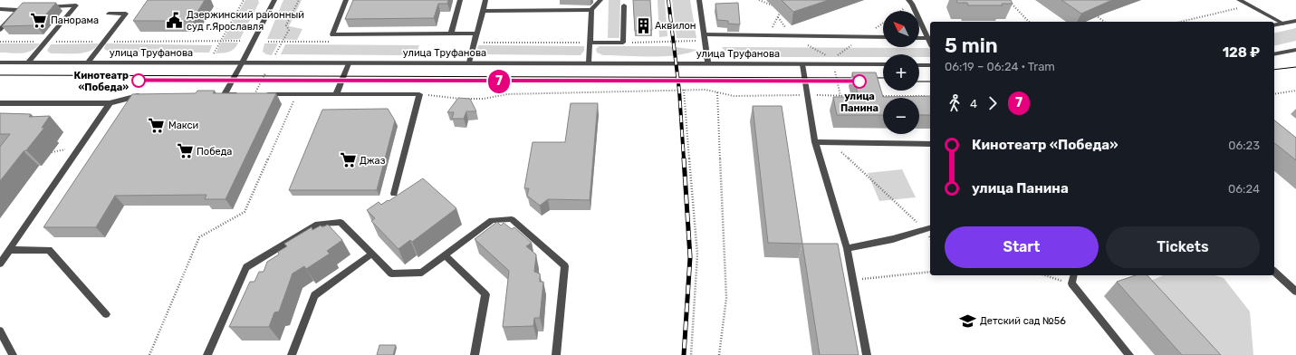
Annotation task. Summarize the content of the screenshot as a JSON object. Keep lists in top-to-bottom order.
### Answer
{
  "streets": {
    "street": ["улица Труфанова"]
  },
  "places": {
    "supermarket": [
      "Панорама",
      "Макси",
      "Победа",
      "Джаз"
    ],
    "public building": ["Дзержинский районный суд г.Ярославля"],
    "building": ["Аквилон"],
    "other": ["Кинотеатр «Победа»", "улица Панина"],
    "school or university": ["Детский сад №56"]
  },
  "lines": ["tram line 7"],
  "north": "top left",
  "page": {
    "on_map": "7",
    "map_buttons": ["+", "−"],
    "heading": ["5 min", "06:19 – 06:24 · Tram", "128 ₽"],
    "legs": ["4", "7"],
    "list": [
      {
        "name": "Кинотеатр «Победа»",
        "value": "06:23"
      },
      {
        "name": "улица Панина",
        "value": "06:24"
      }
    ],
    "buttons": ["Start", "Tickets"]
  }
}
